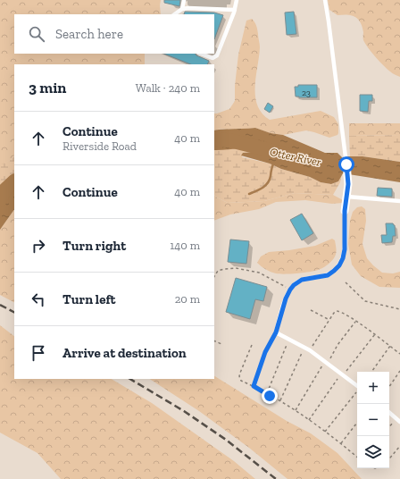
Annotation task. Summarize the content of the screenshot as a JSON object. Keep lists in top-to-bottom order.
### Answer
{
  "water": ["Otter River"],
  "house_numbers": ["23"],
  "page": {
    "search": "Search here",
    "heading": ["3 min", "Walk · 240 m"],
    "list": [
      ["Continue", "Riverside Road", "40 m"],
      ["Continue", "40 m"],
      ["Turn right", "140 m"],
      ["Turn left", "20 m"],
      "Arrive at destination"
    ],
    "map_buttons": ["+", "−"]
  }
}
